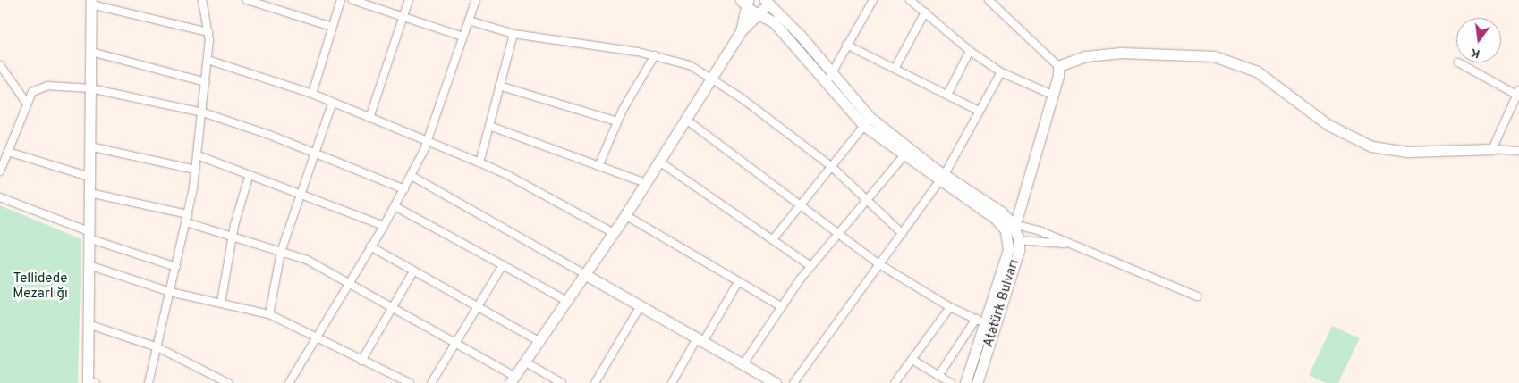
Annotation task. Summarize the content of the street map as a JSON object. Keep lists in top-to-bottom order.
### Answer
{
  "streets": {
    "street": ["Atatürk Bulvarı"]
  },
  "parks": ["Tellidede Mezarlığı"],
  "north": "bottom"
}
